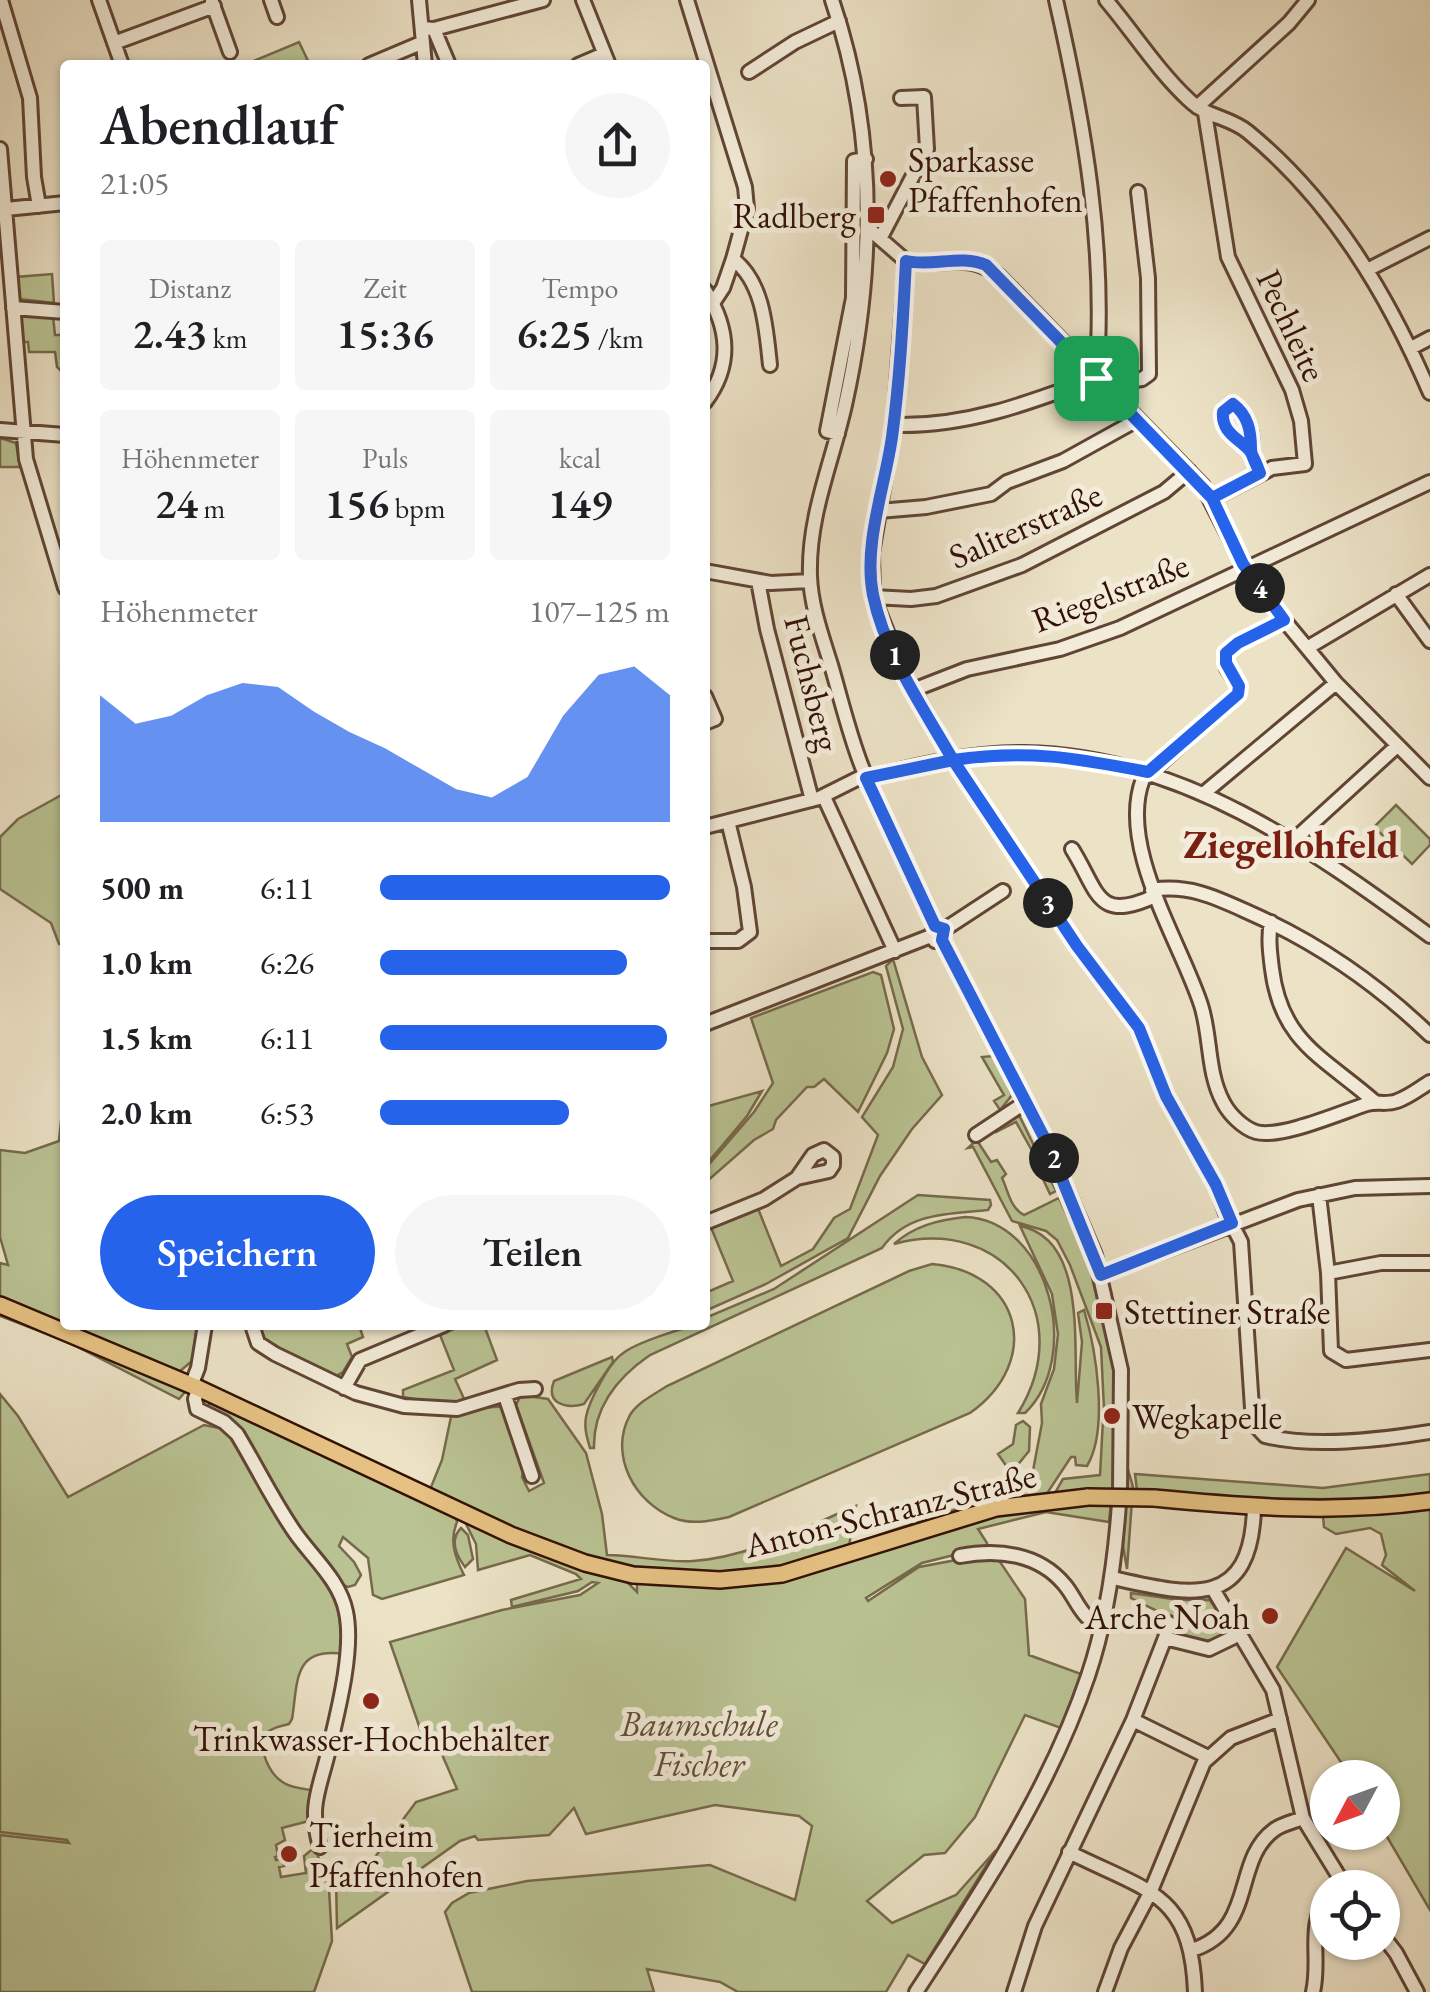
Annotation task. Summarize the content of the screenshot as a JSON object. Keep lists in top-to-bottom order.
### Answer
{
  "streets": {
    "main road": ["Anton-Schranz-Straße"],
    "street": [
      "Pechleite",
      "Saliterstraße",
      "Riegelstraße",
      "Fuchsberg"
    ]
  },
  "districts": ["Ziegellohfeld"],
  "parks": ["Baumschule Fischer"],
  "places": {
    "other": [
      "Sparkasse Pfaffenhofen",
      "Wegkapelle",
      "Arche Noah",
      "Trinkwasser-Hochbehälter",
      "Tierheim Pfaffenhofen"
    ],
    "transit": ["Radlberg", "Stettiner Straße"]
  },
  "north": "bottom left",
  "page": {
    "heading": ["Abendlauf", "21:05"],
    "stats": [
      ["Distanz", "2.43 km"],
      ["Zeit", "15:36"],
      ["Tempo", "6:25 /km"],
      ["Höhenmeter", "24 m"],
      ["Puls", "156 bpm"],
      ["kcal", "149"]
    ],
    "pins": [
      "4",
      "1",
      "3",
      "2"
    ],
    "chart": ["Höhenmeter", "107–125 m"],
    "list": [
      {
        "name": "500 m",
        "note": "6:11"
      },
      {
        "name": "1.0 km",
        "note": "6:26"
      },
      {
        "name": "1.5 km",
        "note": "6:11"
      },
      {
        "name": "2.0 km",
        "note": "6:53"
      }
    ],
    "buttons": ["Speichern", "Teilen"]
  }
}
